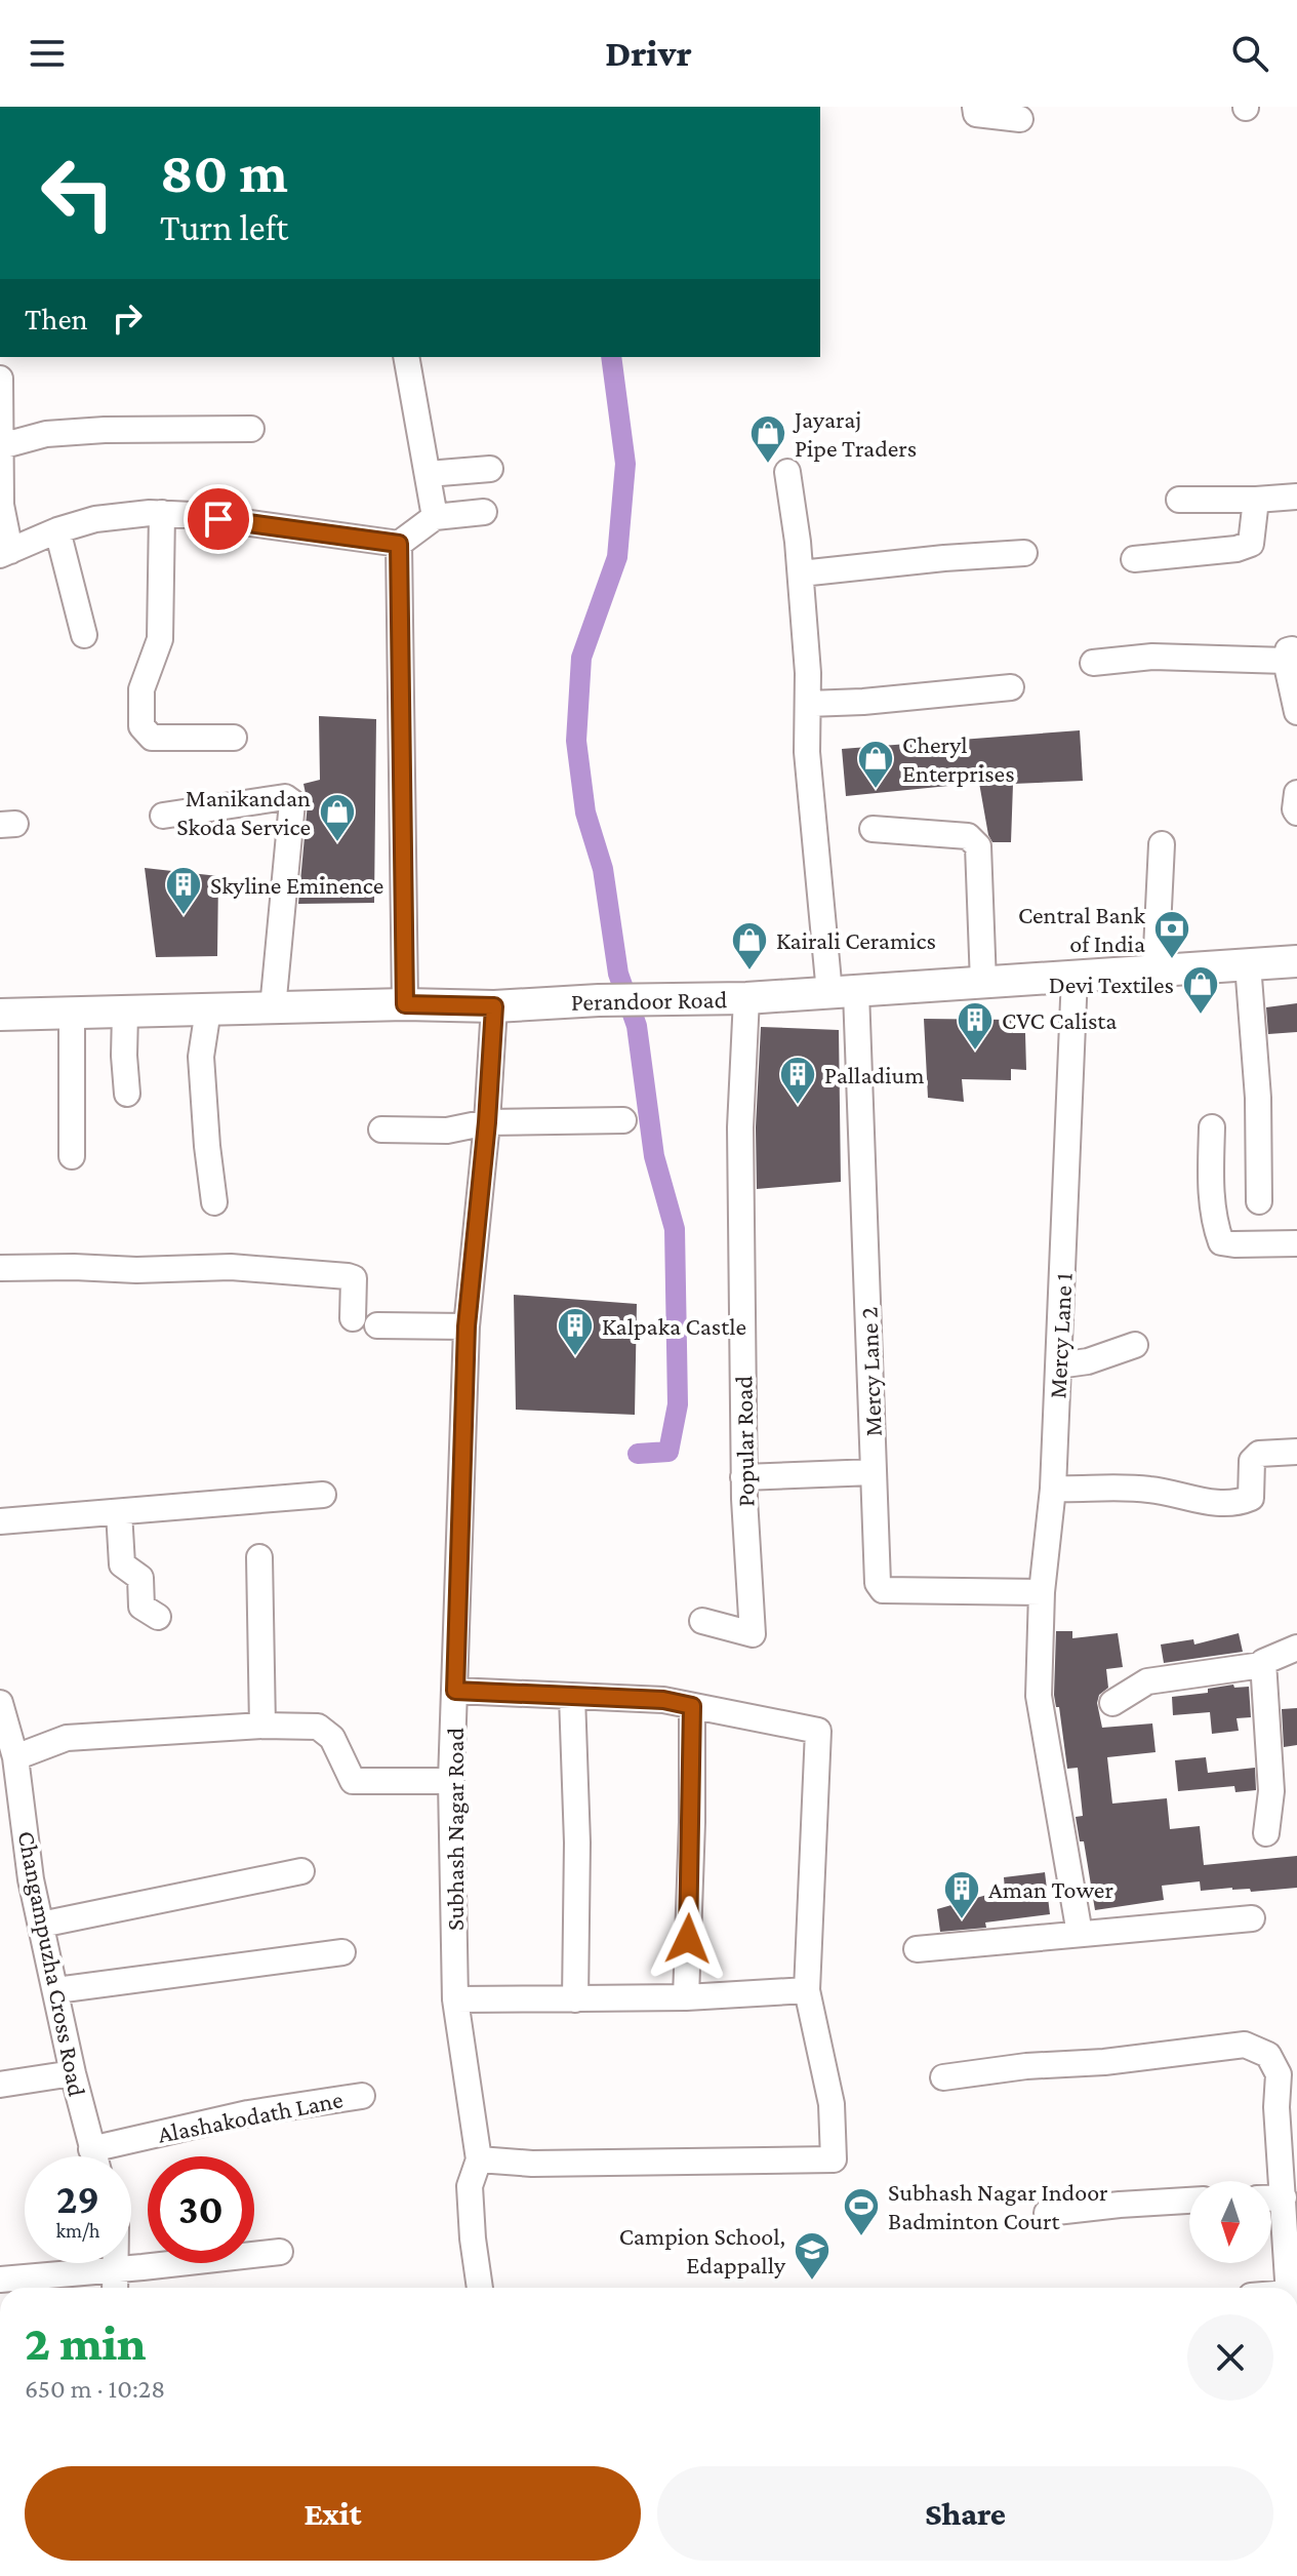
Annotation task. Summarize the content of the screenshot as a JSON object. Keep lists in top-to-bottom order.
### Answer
{
  "streets": {
    "main road": ["Perandoor Road"],
    "street": [
      "Mercy Lane 1",
      "Mercy Lane 2",
      "Popular Road",
      "Subhash Nagar Road",
      "Changampuzha Cross Road",
      "Alashakodath Lane"
    ]
  },
  "crossings": [
    ["Perandoor Road", "Mercy Lane 1"],
    ["Perandoor Road", "Mercy Lane 2"],
    ["Perandoor Road", "Popular Road"],
    ["Perandoor Road", "Subhash Nagar Road"],
    ["Mercy Lane 1", "Mercy Lane 2"],
    ["Changampuzha Cross Road", "Alashakodath Lane"]
  ],
  "places": {
    "shop": [
      "Jayaraj Pipe Traders",
      "Cheryl Enterprises",
      "Manikandan Skoda Service",
      "Kairali Ceramics",
      "Devi Textiles"
    ],
    "building": [
      "Skyline Eminence",
      "CVC Calista",
      "Palladium",
      "Kalpaka Castle",
      "Aman Tower"
    ],
    "bank": ["Central Bank of India"],
    "sports": ["Subhash Nagar Indoor Badminton Court"],
    "school or university": ["Campion School, Edappally"]
  },
  "north": "bottom",
  "page": {
    "header": "Drivr",
    "turn": ["80 m", "Turn left"],
    "then": "Then",
    "speed": "29 km/h",
    "limit": "30",
    "heading": ["2 min", "650 m · 10:28"],
    "buttons": ["Exit", "Share"]
  }
}
